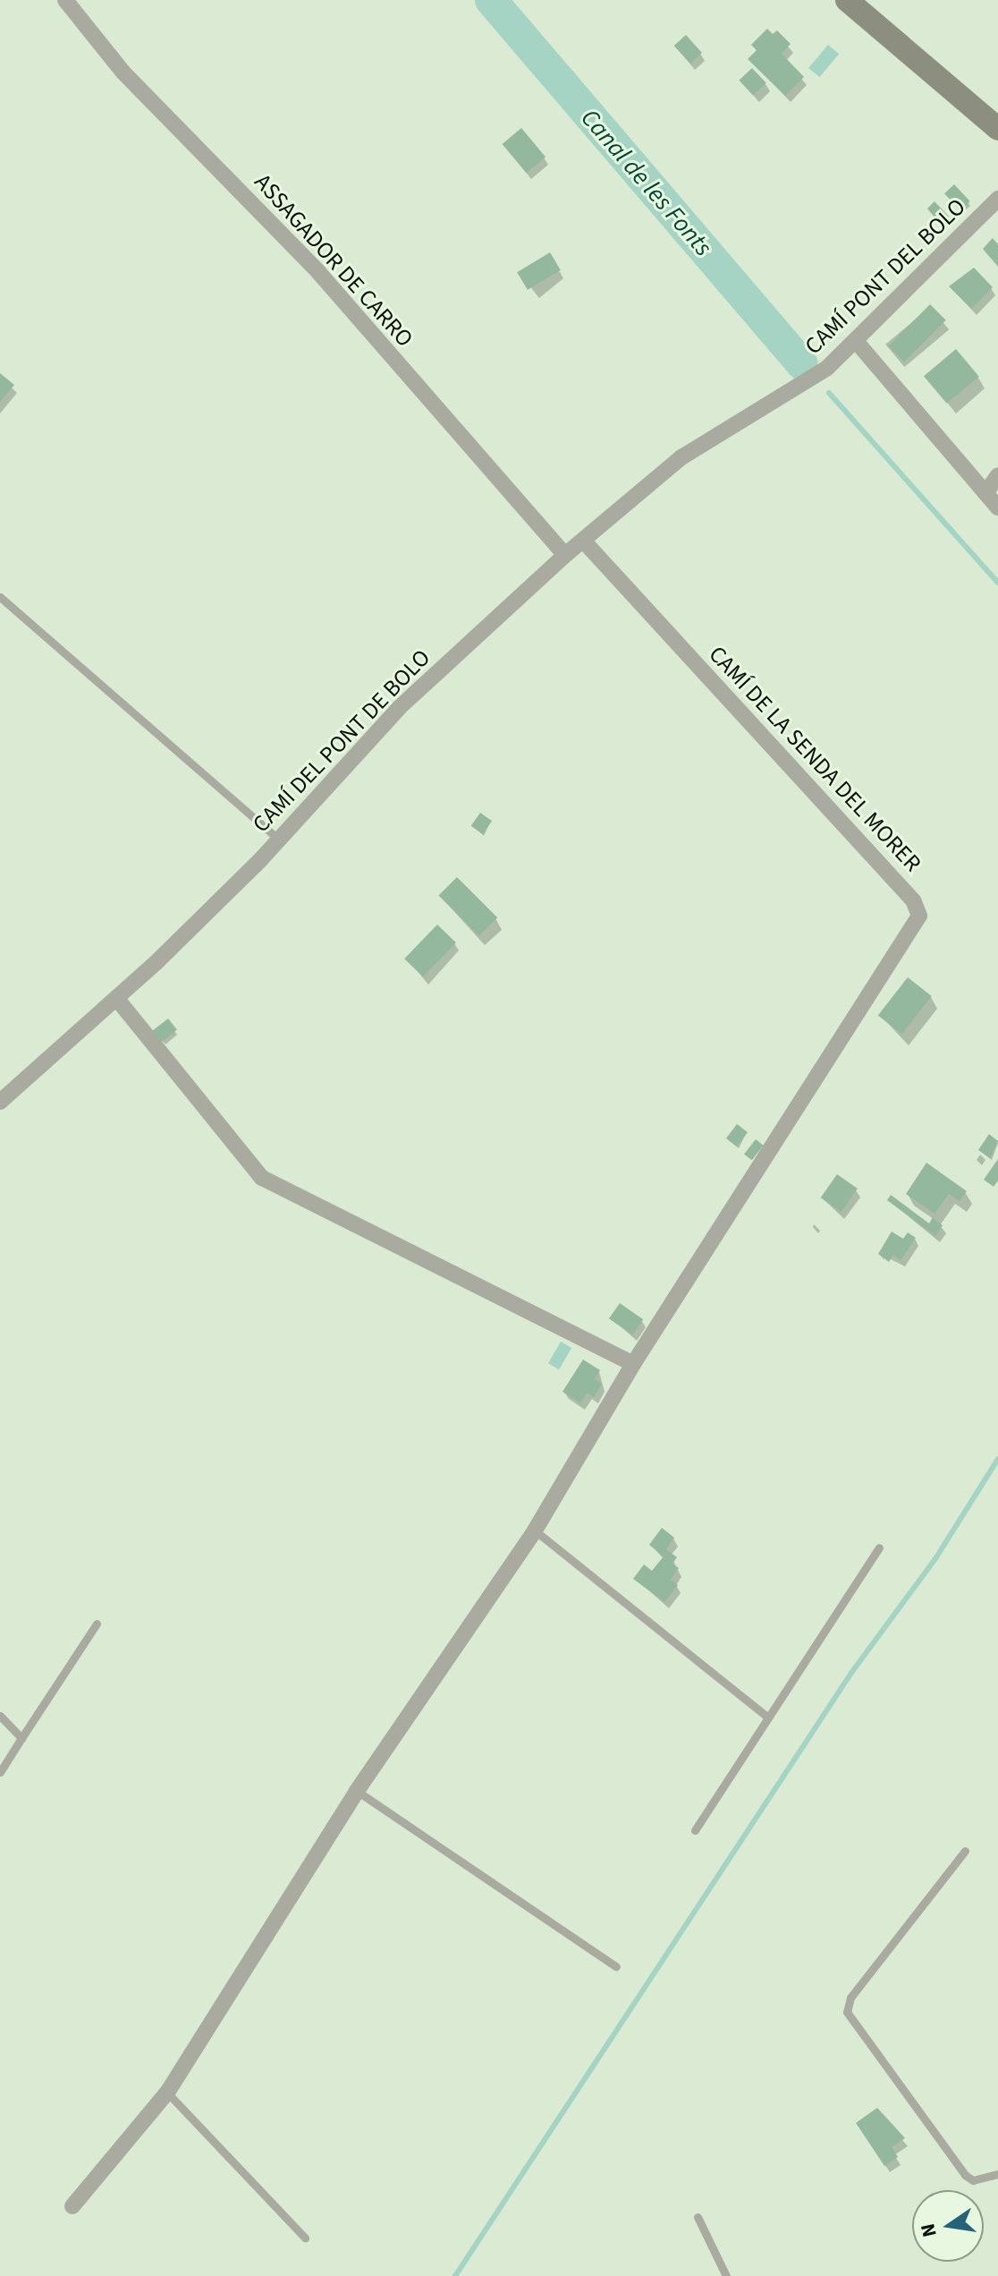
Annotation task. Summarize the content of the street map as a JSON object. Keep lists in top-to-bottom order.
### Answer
{
  "streets": {
    "street": [
      "ASSAGADOR DE CARRO",
      "CAMÍ PONT DEL BOLO",
      "CAMÍ DEL PONT DE BOLO",
      "CAMÍ DE LA SENDA DEL MORER"
    ]
  },
  "crossings": [
    ["ASSAGADOR DE CARRO", "CAMÍ DEL PONT DE BOLO"],
    ["CAMÍ PONT DEL BOLO", "CAMÍ DEL PONT DE BOLO"],
    ["CAMÍ DEL PONT DE BOLO", "CAMÍ DE LA SENDA DEL MORER"]
  ],
  "water": ["Canal de les Fonts"],
  "north": "left"
}
